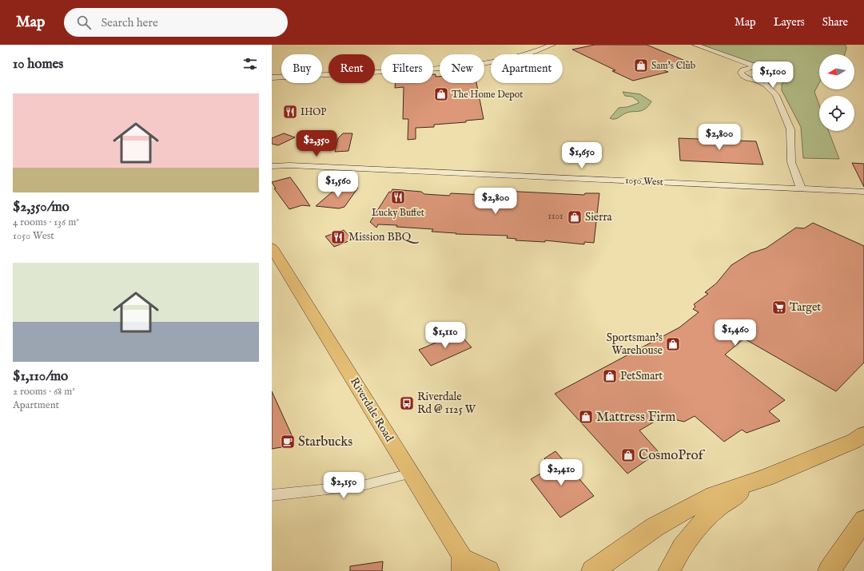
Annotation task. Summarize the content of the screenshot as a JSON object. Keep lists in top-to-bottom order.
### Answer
{
  "streets": {
    "main road": ["Riverdale Road"],
    "street": ["1050 West"]
  },
  "places": {
    "shop": [
      "Sam's Club",
      "The Home Depot",
      "Sierra",
      "Sportsman's Warehouse",
      "PetSmart",
      "Mattress Firm",
      "CosmoProf"
    ],
    "restaurant": ["IHOP", "Lucky Buffet", "Mission BBQ"],
    "supermarket": ["Target"],
    "bus stop": ["Riverdale Rd @ 1125 W"],
    "cafe": ["Starbucks"]
  },
  "house_numbers": ["1101"],
  "north": "left",
  "page": {
    "header": "Map",
    "search": "Search here",
    "nav": ["Map", "Layers", "Share"],
    "heading": "10 homes",
    "chip": [
      "Buy",
      "Rent",
      "Filters",
      "New",
      "Apartment"
    ],
    "price": [
      "$1,100",
      "$2,800",
      "$2,350",
      "$1,650",
      "$1,560",
      "$2,800",
      "$1,460",
      "$1,110",
      "$2,410",
      "$2,150"
    ],
    "list": [
      {
        "name": "$2,350/mo",
        "note": "4 rooms · 136 m² · 1050 West"
      },
      {
        "name": "$1,110/mo",
        "note": "2 rooms · 68 m² · Apartment"
      }
    ]
  }
}
